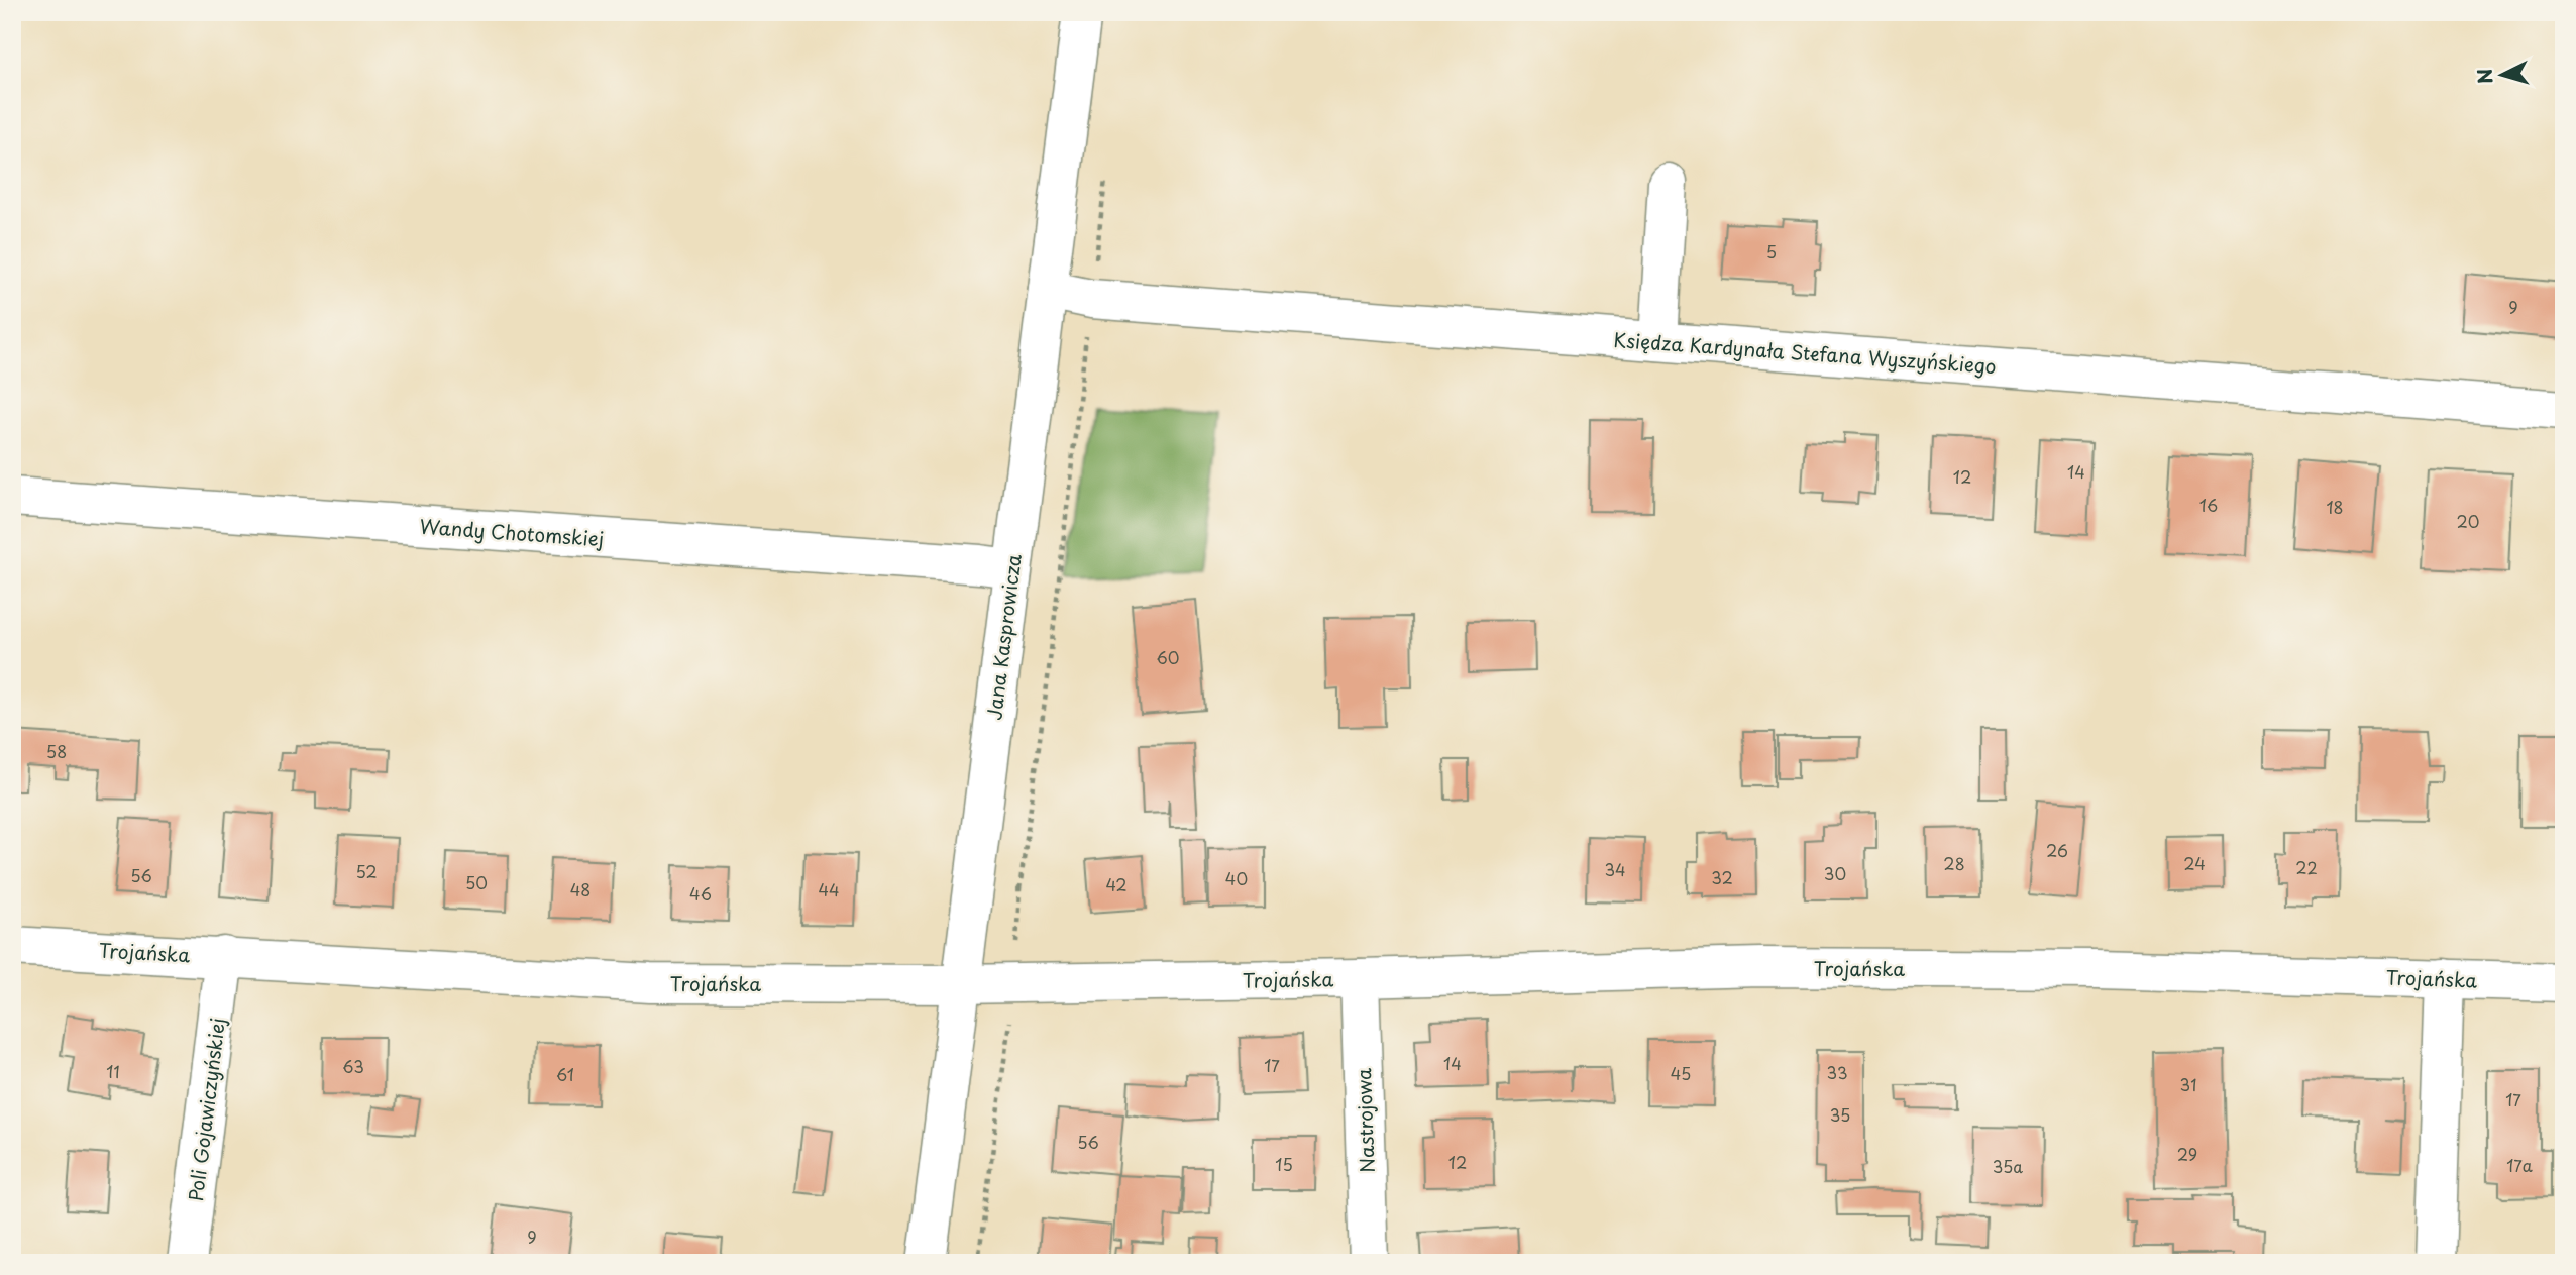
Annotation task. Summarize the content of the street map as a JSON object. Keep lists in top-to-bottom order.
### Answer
{
  "streets": {
    "street": [
      "Księdza Kardynała Stefana Wyszyńskiego",
      "Wandy Chotomskiej",
      "Jana Kasprowicza",
      "Trojańska",
      "Poli Gojawiczyńskiej",
      "Nastrojowa"
    ]
  },
  "crossings": [
    ["Księdza Kardynała Stefana Wyszyńskiego", "Jana Kasprowicza"],
    ["Wandy Chotomskiej", "Jana Kasprowicza"],
    ["Jana Kasprowicza", "Trojańska"],
    ["Trojańska", "Poli Gojawiczyńskiej"],
    ["Trojańska", "Nastrojowa"]
  ],
  "house_numbers": [
    "5",
    "9",
    "14",
    "12",
    "16",
    "18",
    "20",
    "60",
    "58",
    "26",
    "28",
    "24",
    "22",
    "34",
    "52",
    "30",
    "56",
    "32",
    "40",
    "50",
    "42",
    "48",
    "44",
    "46",
    "14",
    "17",
    "63",
    "11",
    "33",
    "45",
    "61",
    "31",
    "17",
    "35",
    "56",
    "29",
    "12",
    "15",
    "17a",
    "35a",
    "9"
  ],
  "north": "left"
}
